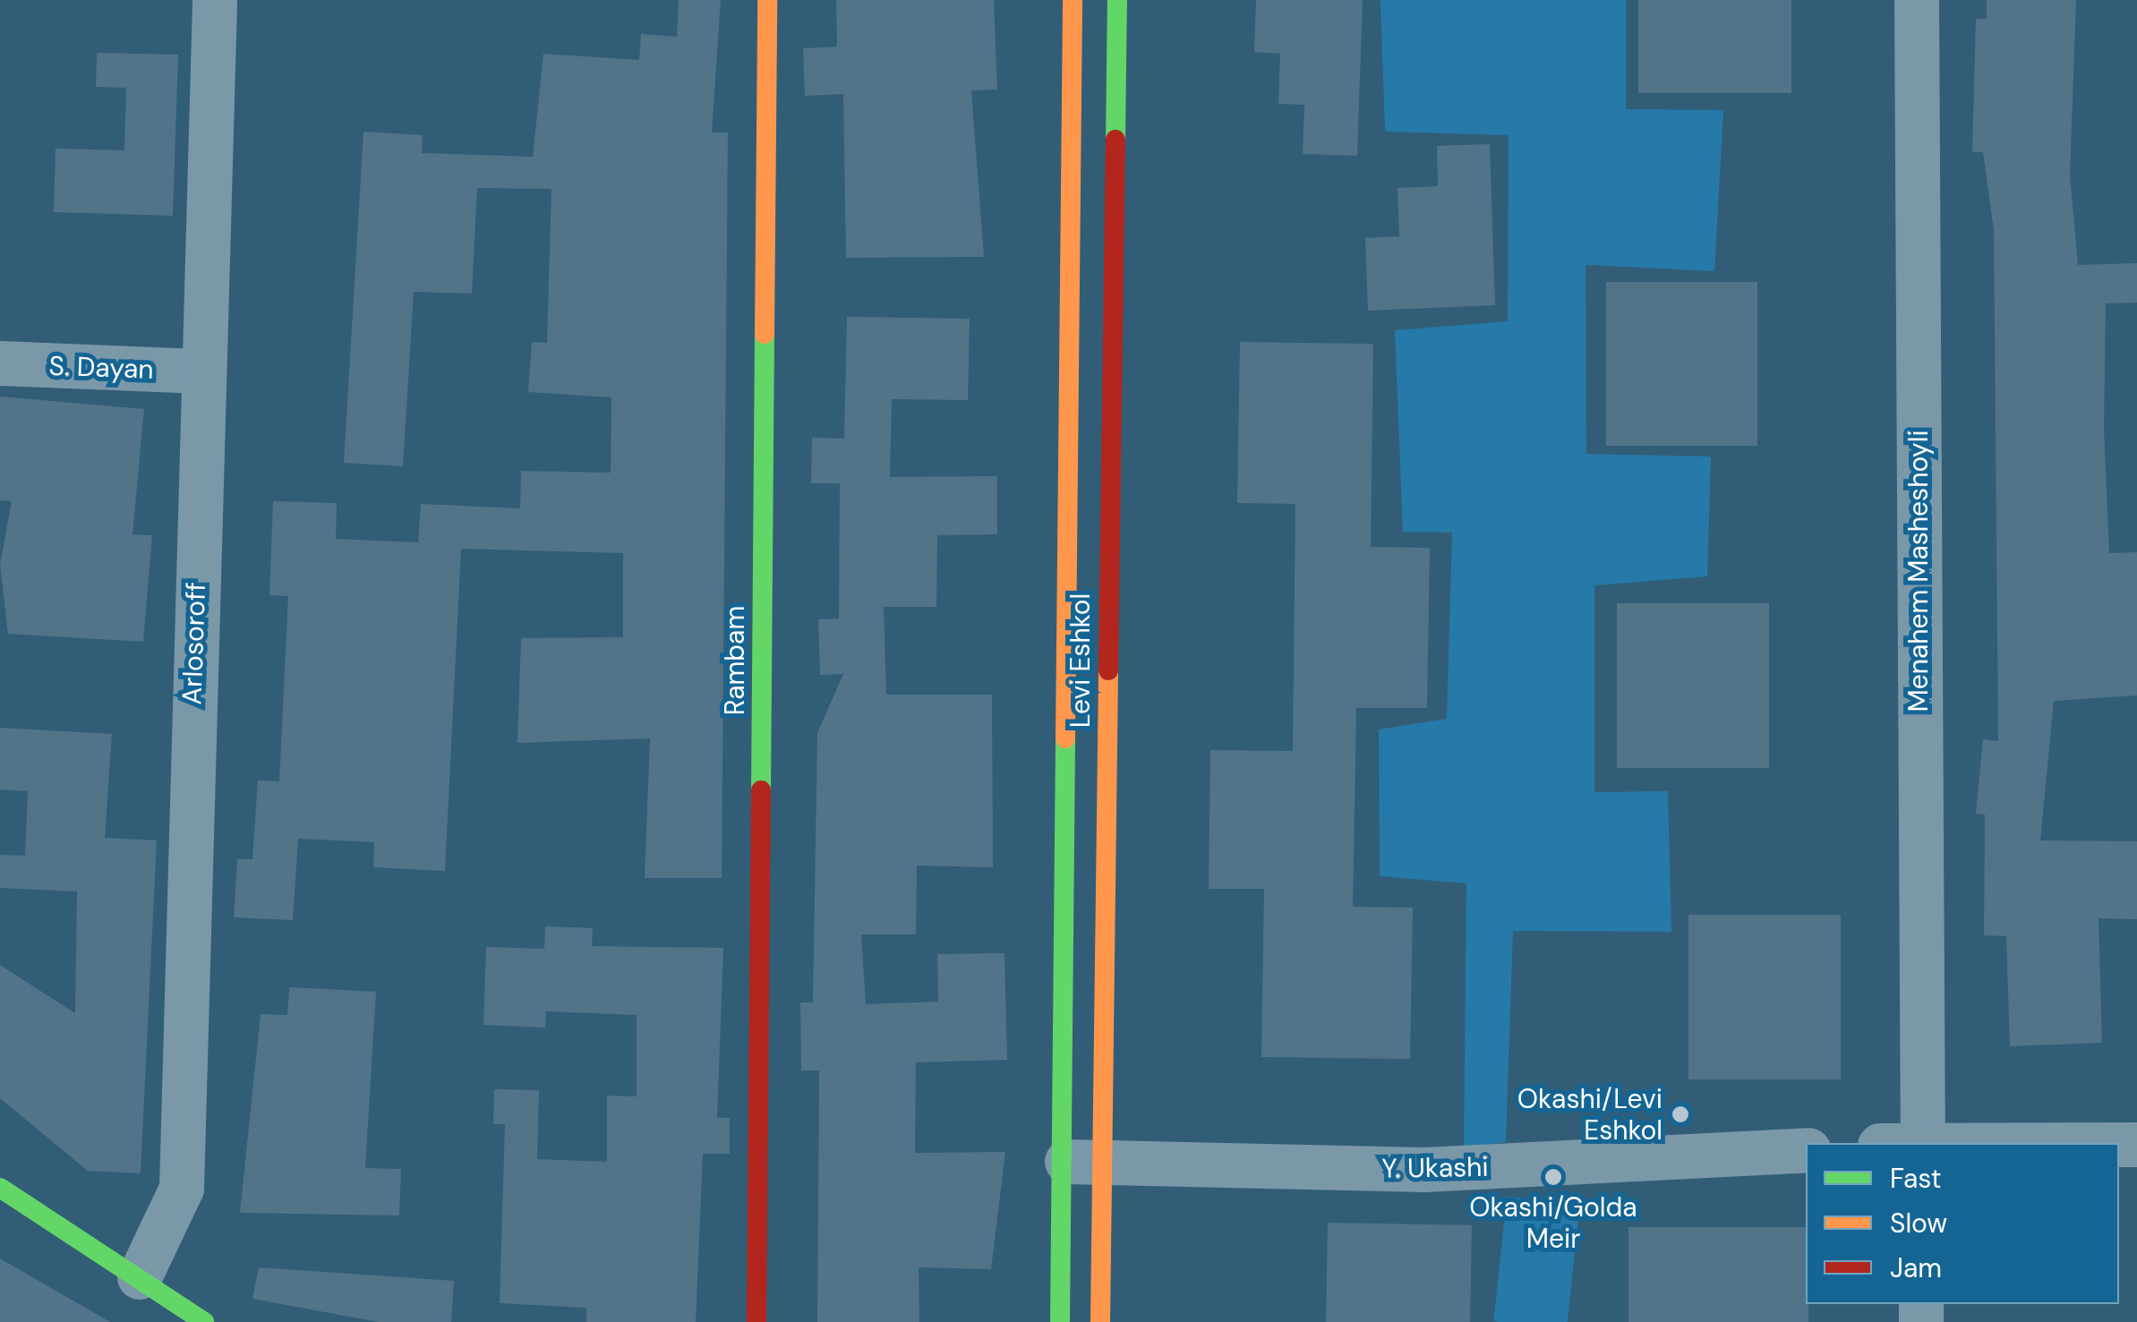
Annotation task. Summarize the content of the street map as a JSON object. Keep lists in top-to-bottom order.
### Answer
{
  "streets": {
    "street": [
      "S. Dayan",
      "Menahem Masheshoyli",
      "Arlosoroff",
      "Rambam",
      "Levi Eshkol",
      "Y. Ukashi"
    ]
  },
  "crossings": [
    ["S. Dayan", "Arlosoroff"],
    ["Levi Eshkol", "Y. Ukashi"]
  ],
  "places": ["Okashi/Levi Eshkol", "Okashi/Golda Meir"],
  "legend": ["Fast", "Slow", "Jam"]
}
